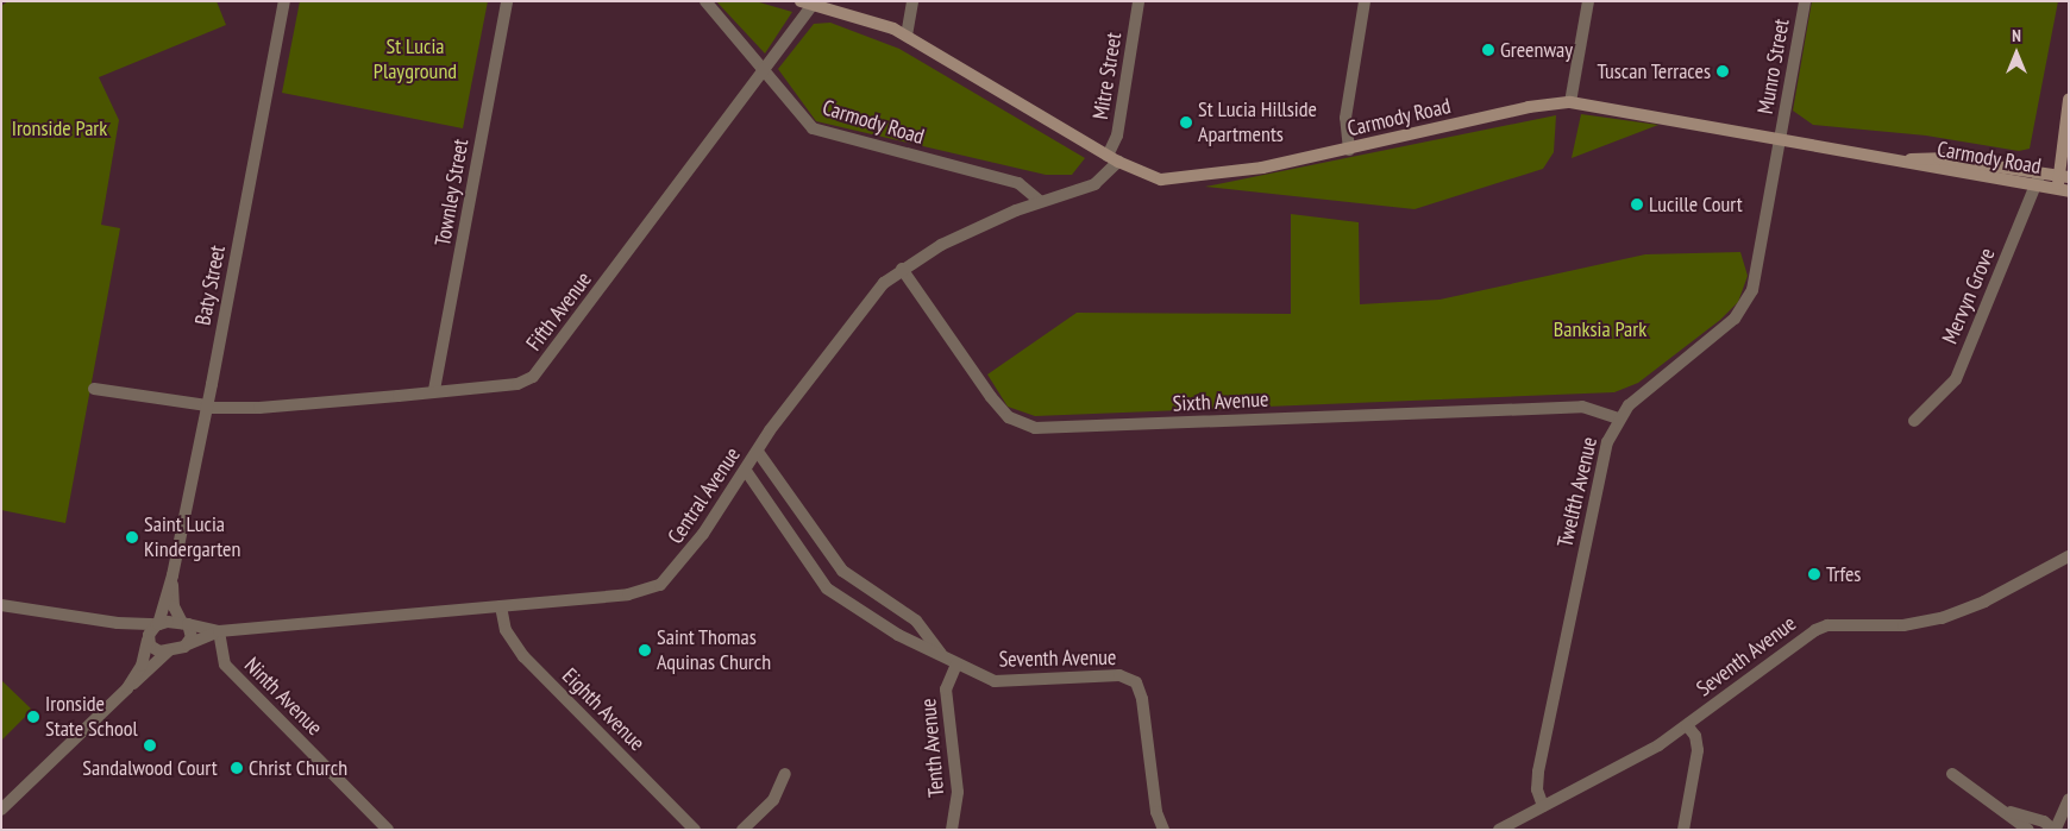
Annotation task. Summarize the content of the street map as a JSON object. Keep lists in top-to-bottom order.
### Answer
{
  "streets": {
    "street": [
      "Munro Street",
      "Mitre Street",
      "Carmody Road",
      "Townley Street",
      "Baty Street",
      "Mervyn Grove",
      "Fifth Avenue",
      "Sixth Avenue",
      "Twelfth Avenue",
      "Central Avenue",
      "Seventh Avenue",
      "Ninth Avenue",
      "Eighth Avenue",
      "Tenth Avenue"
    ]
  },
  "crossings": [
    ["Munro Street", "Carmody Road"],
    ["Munro Street", "Twelfth Avenue"],
    ["Mitre Street", "Carmody Road"],
    ["Mitre Street", "Central Avenue"],
    ["Carmody Road", "Mervyn Grove"],
    ["Carmody Road", "Fifth Avenue"],
    ["Carmody Road", "Twelfth Avenue"],
    ["Carmody Road", "Central Avenue"],
    ["Townley Street", "Fifth Avenue"],
    ["Baty Street", "Fifth Avenue"],
    ["Baty Street", "Central Avenue"],
    ["Sixth Avenue", "Twelfth Avenue"],
    ["Sixth Avenue", "Central Avenue"],
    ["Twelfth Avenue", "Seventh Avenue"],
    ["Central Avenue", "Seventh Avenue"],
    ["Central Avenue", "Ninth Avenue"],
    ["Central Avenue", "Eighth Avenue"],
    ["Seventh Avenue", "Tenth Avenue"]
  ],
  "parks": ["St Lucia Playground", "Ironside Park", "Banksia Park"],
  "places": [
    "Greenway",
    "Tuscan Terraces",
    "St Lucia Hillside Apartments",
    "Lucille Court",
    "Saint Lucia Kindergarten",
    "Trfes",
    "Saint Thomas Aquinas Church",
    "Ironside State School",
    "Sandalwood Court",
    "Christ Church"
  ],
  "north": "top"
}
